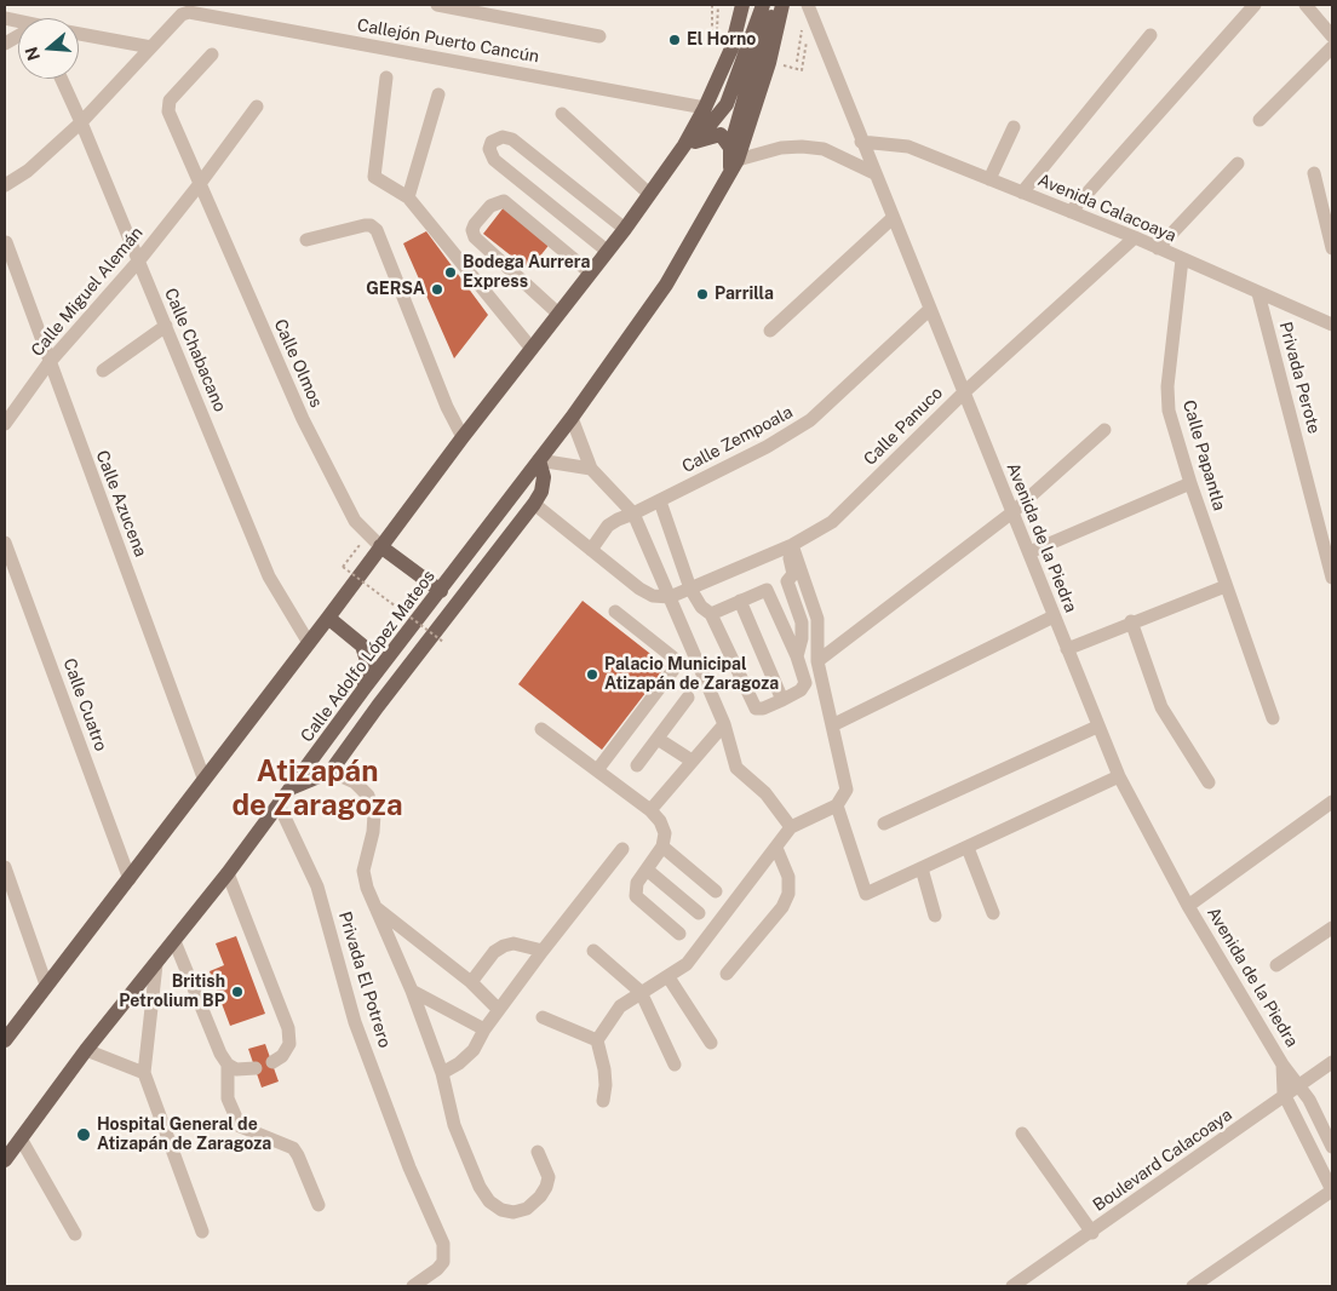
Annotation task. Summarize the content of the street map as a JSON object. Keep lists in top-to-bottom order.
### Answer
{
  "streets": {
    "main road": ["Calle Adolfo López Mateos"],
    "street": [
      "Callejón Puerto Cancún",
      "Avenida Calacoaya",
      "Calle Miguel Alemán",
      "Calle Chabacano",
      "Calle Olmos",
      "Privada Perote",
      "Calle Panuco",
      "Calle Zempoala",
      "Calle Papantla",
      "Calle Azucena",
      "Avenida de la Piedra",
      "Calle Cuatro",
      "Privada El Potrero",
      "Boulevard Calacoaya"
    ]
  },
  "crossings": [
    ["Avenida Calacoaya", "Privada Perote"],
    ["Avenida Calacoaya", "Calle Panuco"],
    ["Avenida Calacoaya", "Calle Papantla"],
    ["Avenida Calacoaya", "Avenida de la Piedra"],
    ["Calle Miguel Alemán", "Calle Chabacano"],
    ["Calle Miguel Alemán", "Calle Olmos"],
    ["Calle Miguel Alemán", "Calle Azucena"],
    ["Calle Panuco", "Avenida de la Piedra"],
    ["Calle Zempoala", "Avenida de la Piedra"],
    ["Avenida de la Piedra", "Boulevard Calacoaya"],
    ["Calle Adolfo López Mateos", "Privada El Potrero"]
  ],
  "districts": ["Atizapán de Zaragoza"],
  "places": [
    "El Horno",
    "Bodega Aurrera Express",
    "GERSA",
    "Parrilla",
    "Palacio Municipal Atizapán de Zaragoza",
    "British Petrolium BP",
    "Hospital General de Atizapán de Zaragoza"
  ],
  "north": "left"
}
